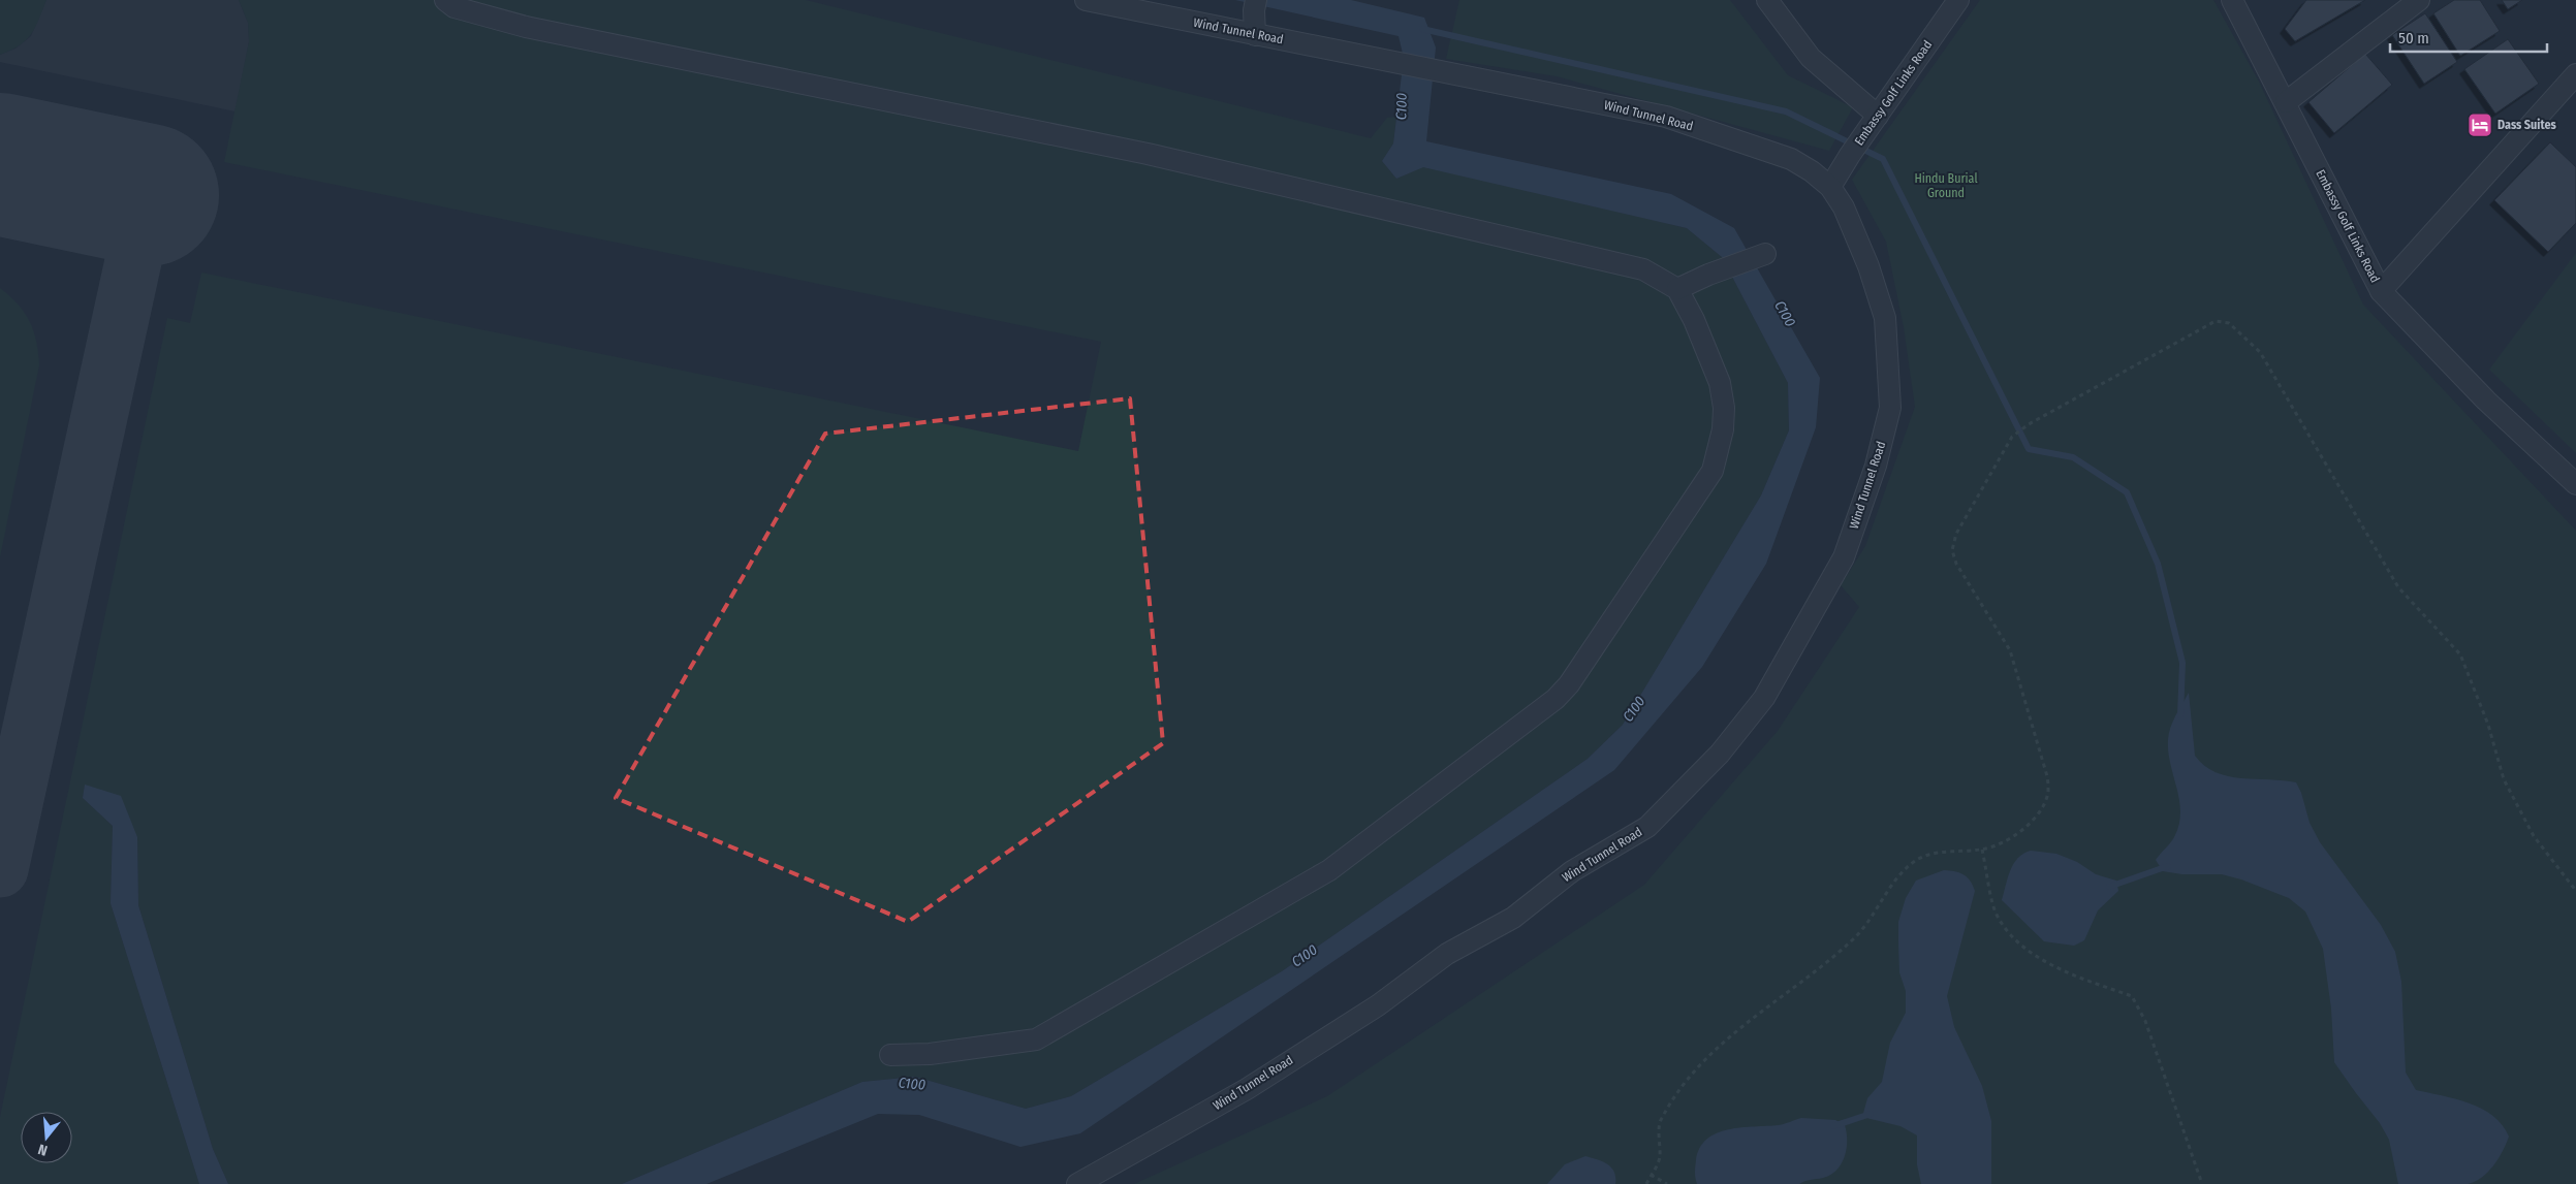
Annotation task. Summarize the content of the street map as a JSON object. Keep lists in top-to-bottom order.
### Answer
{
  "streets": {
    "street": ["Wind Tunnel Road", "Embassy Golf Links Road"]
  },
  "crossings": [
    ["Wind Tunnel Road", "Embassy Golf Links Road"]
  ],
  "water": ["C100"],
  "parks": ["Hindu Burial Ground"],
  "places": {
    "hotel": ["Dass Suites"]
  },
  "scale_bar": "50 m",
  "north": "bottom"
}
